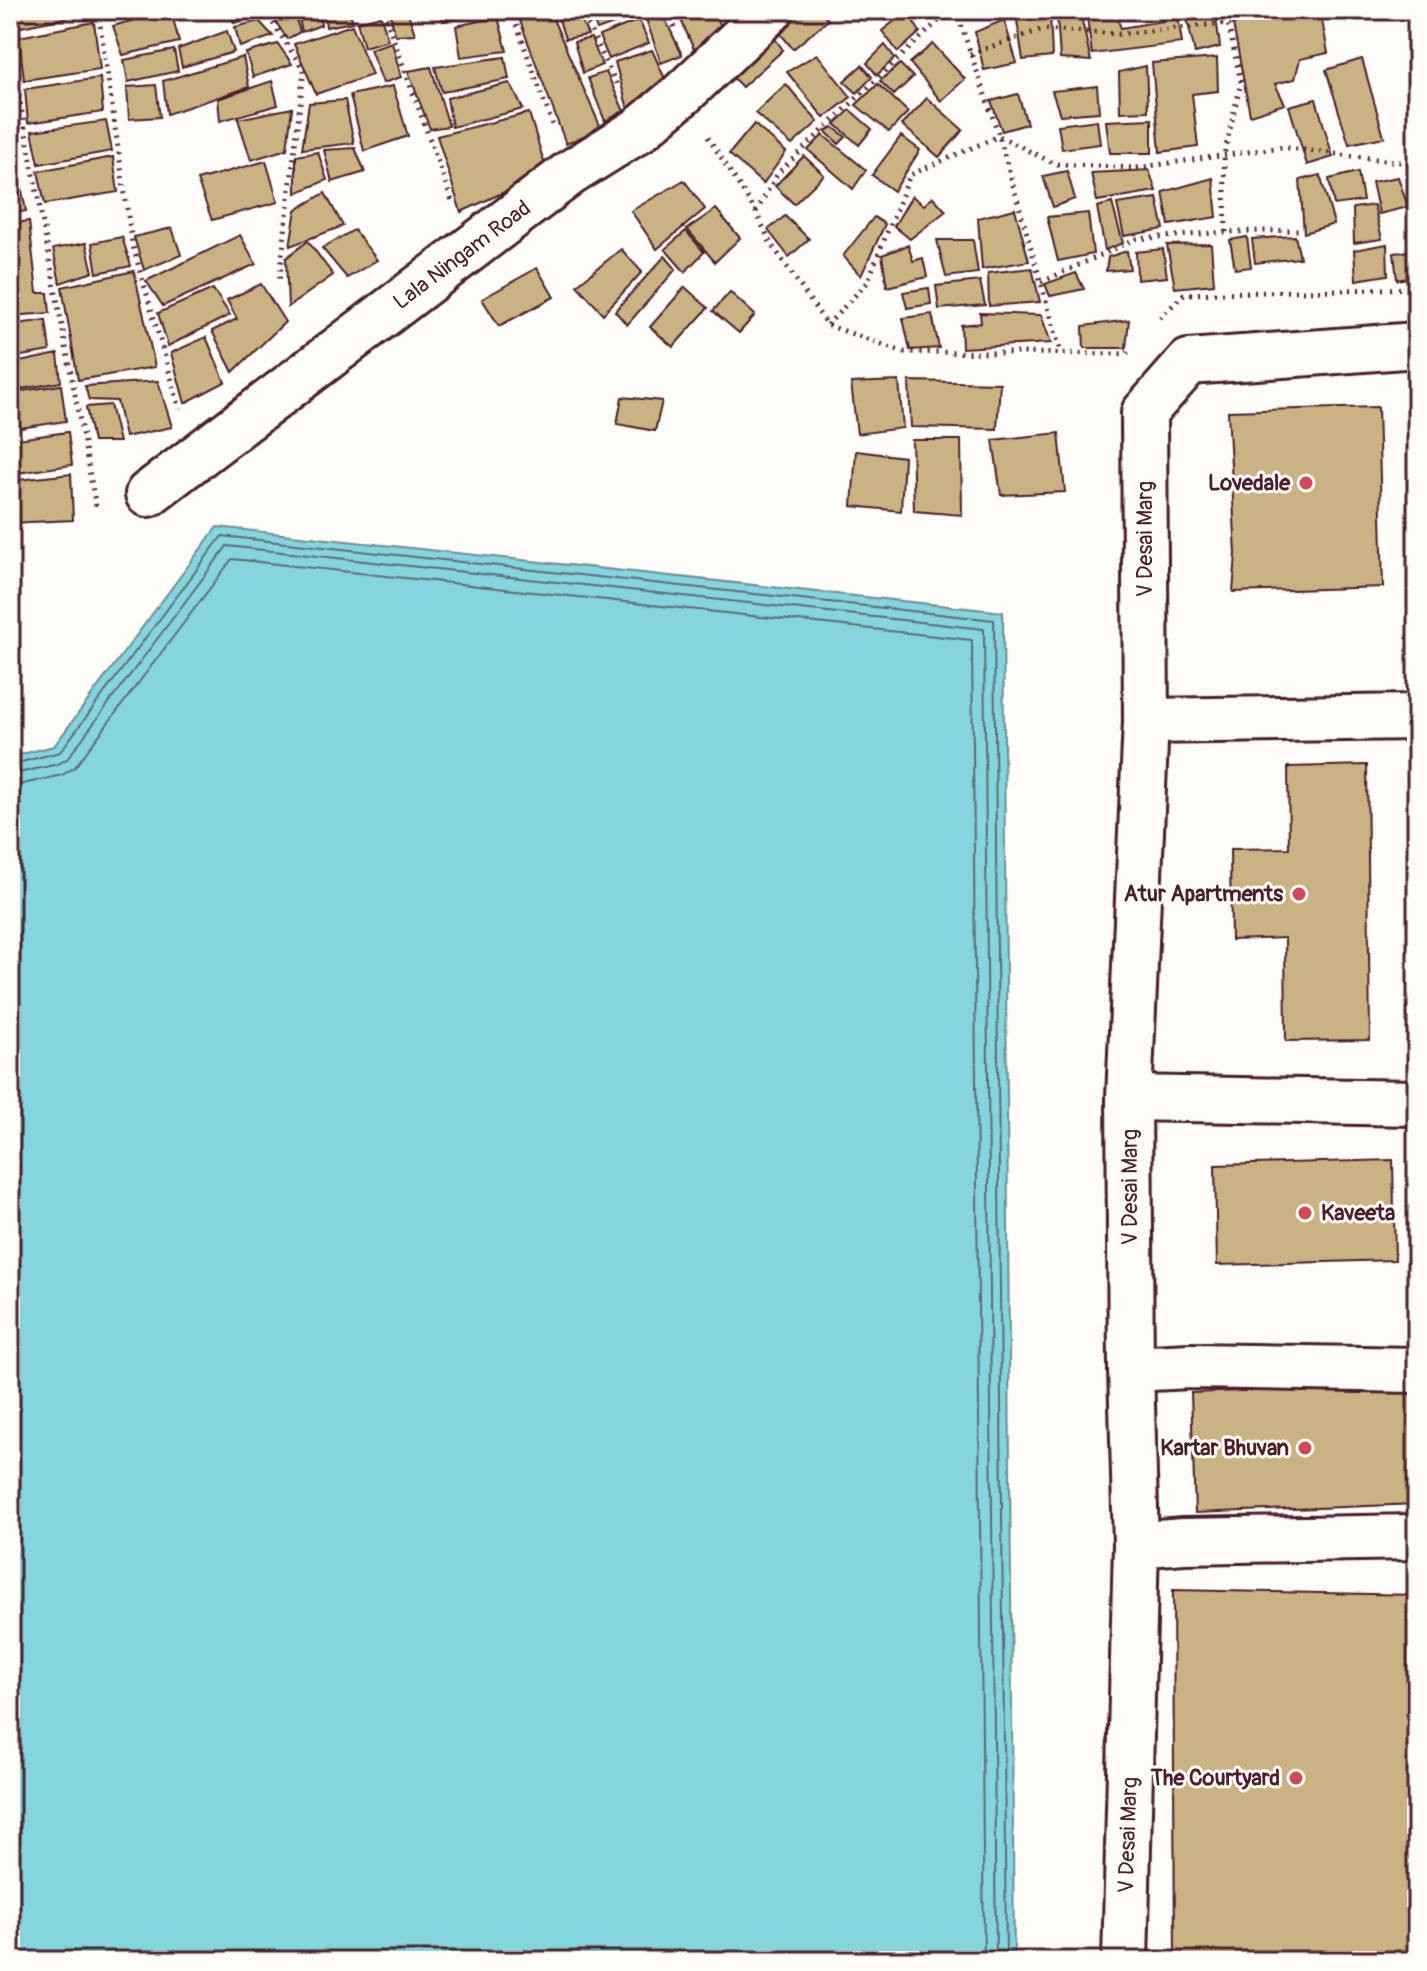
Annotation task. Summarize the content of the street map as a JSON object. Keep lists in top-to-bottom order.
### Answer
{
  "streets": {
    "street": ["Lala Ningam Road", "V Desai Marg"]
  },
  "places": [
    "Lovedale",
    "Atur Apartments",
    "Kaveeta",
    "Kartar Bhuvan",
    "The Courtyard"
  ]
}
